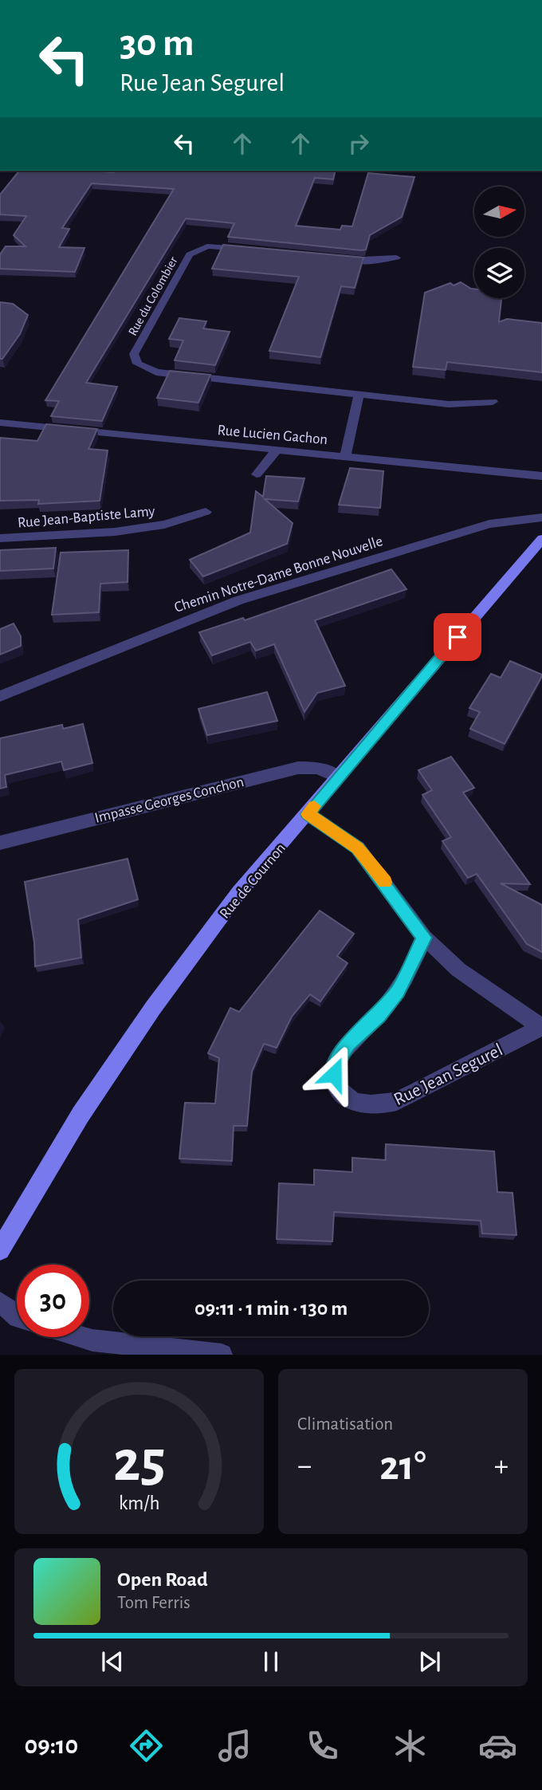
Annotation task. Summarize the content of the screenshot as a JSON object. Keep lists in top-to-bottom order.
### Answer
{
  "streets": {
    "street": [
      "Rue du Colombier",
      "Rue Lucien Gachon",
      "Rue Jean-Baptiste Lamy",
      "Chemin Notre-Dame Bonne Nouvelle",
      "Impasse Georges Conchon",
      "Rue de Cournon",
      "Rue Jean Segurel"
    ]
  },
  "crossings": [
    ["Impasse Georges Conchon", "Rue de Cournon"],
    ["Rue de Cournon", "Rue Jean Segurel"]
  ],
  "north": "right",
  "page": {
    "turn": ["30 m", "Rue Jean Segurel"],
    "limit": "30",
    "trip": "09:11 · 1 min · 130 m",
    "tile": "Climatisation",
    "heat": ["−", "21°", "+"],
    "song": ["Open Road", "Tom Ferris"],
    "tabs": "09:10",
    "gauge": ["25", "km/h"]
  }
}
